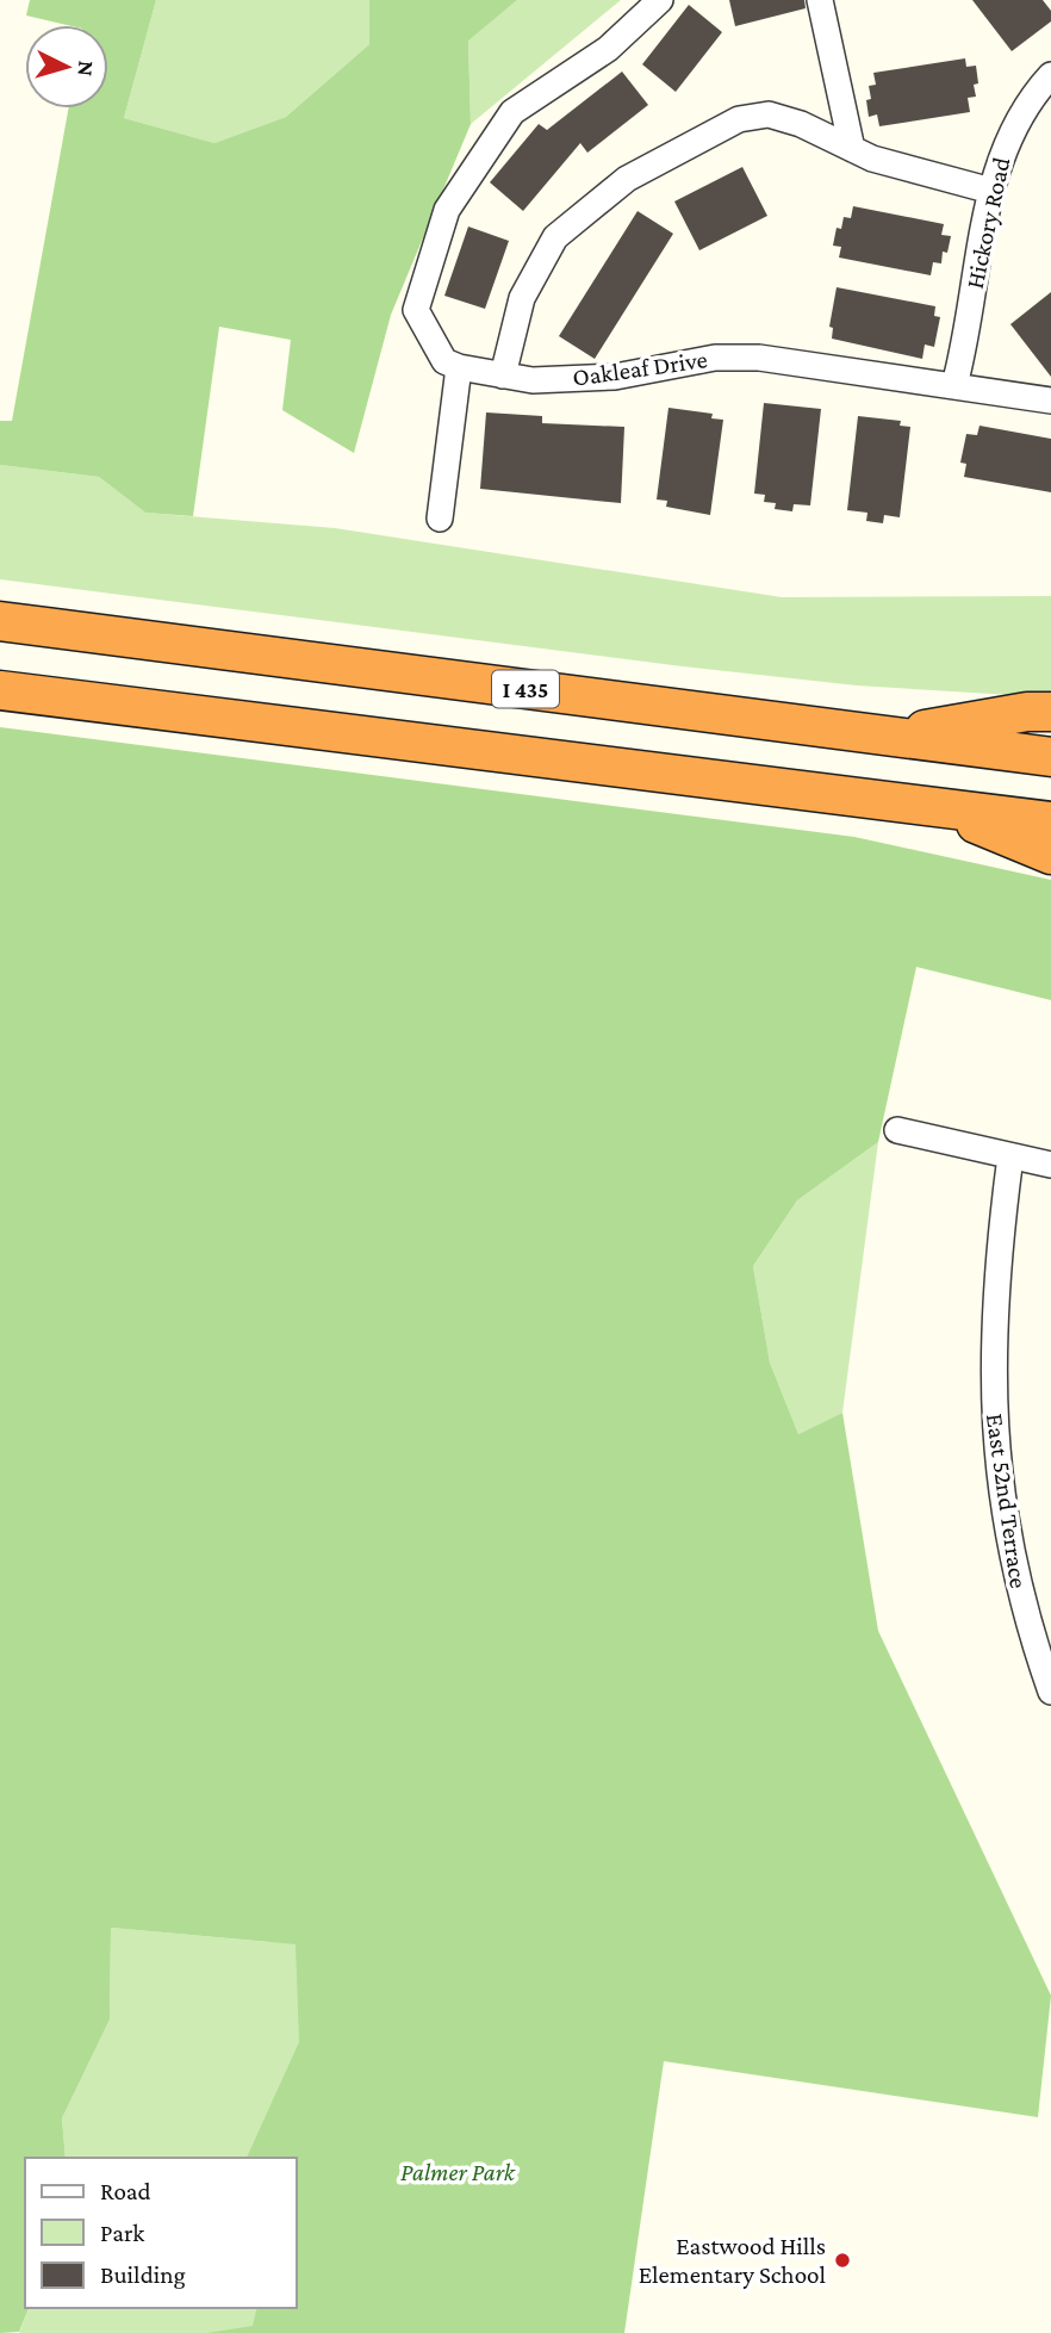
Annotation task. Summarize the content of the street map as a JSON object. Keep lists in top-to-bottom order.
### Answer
{
  "streets": {
    "highway": ["I 435"],
    "street": ["Hickory Road", "Oakleaf Drive", "East 52nd Terrace"]
  },
  "crossings": [
    ["Hickory Road", "Oakleaf Drive"]
  ],
  "parks": ["Palmer Park"],
  "places": ["Eastwood Hills Elementary School"],
  "legend": ["Road", "Park", "Building"],
  "north": "right"
}
